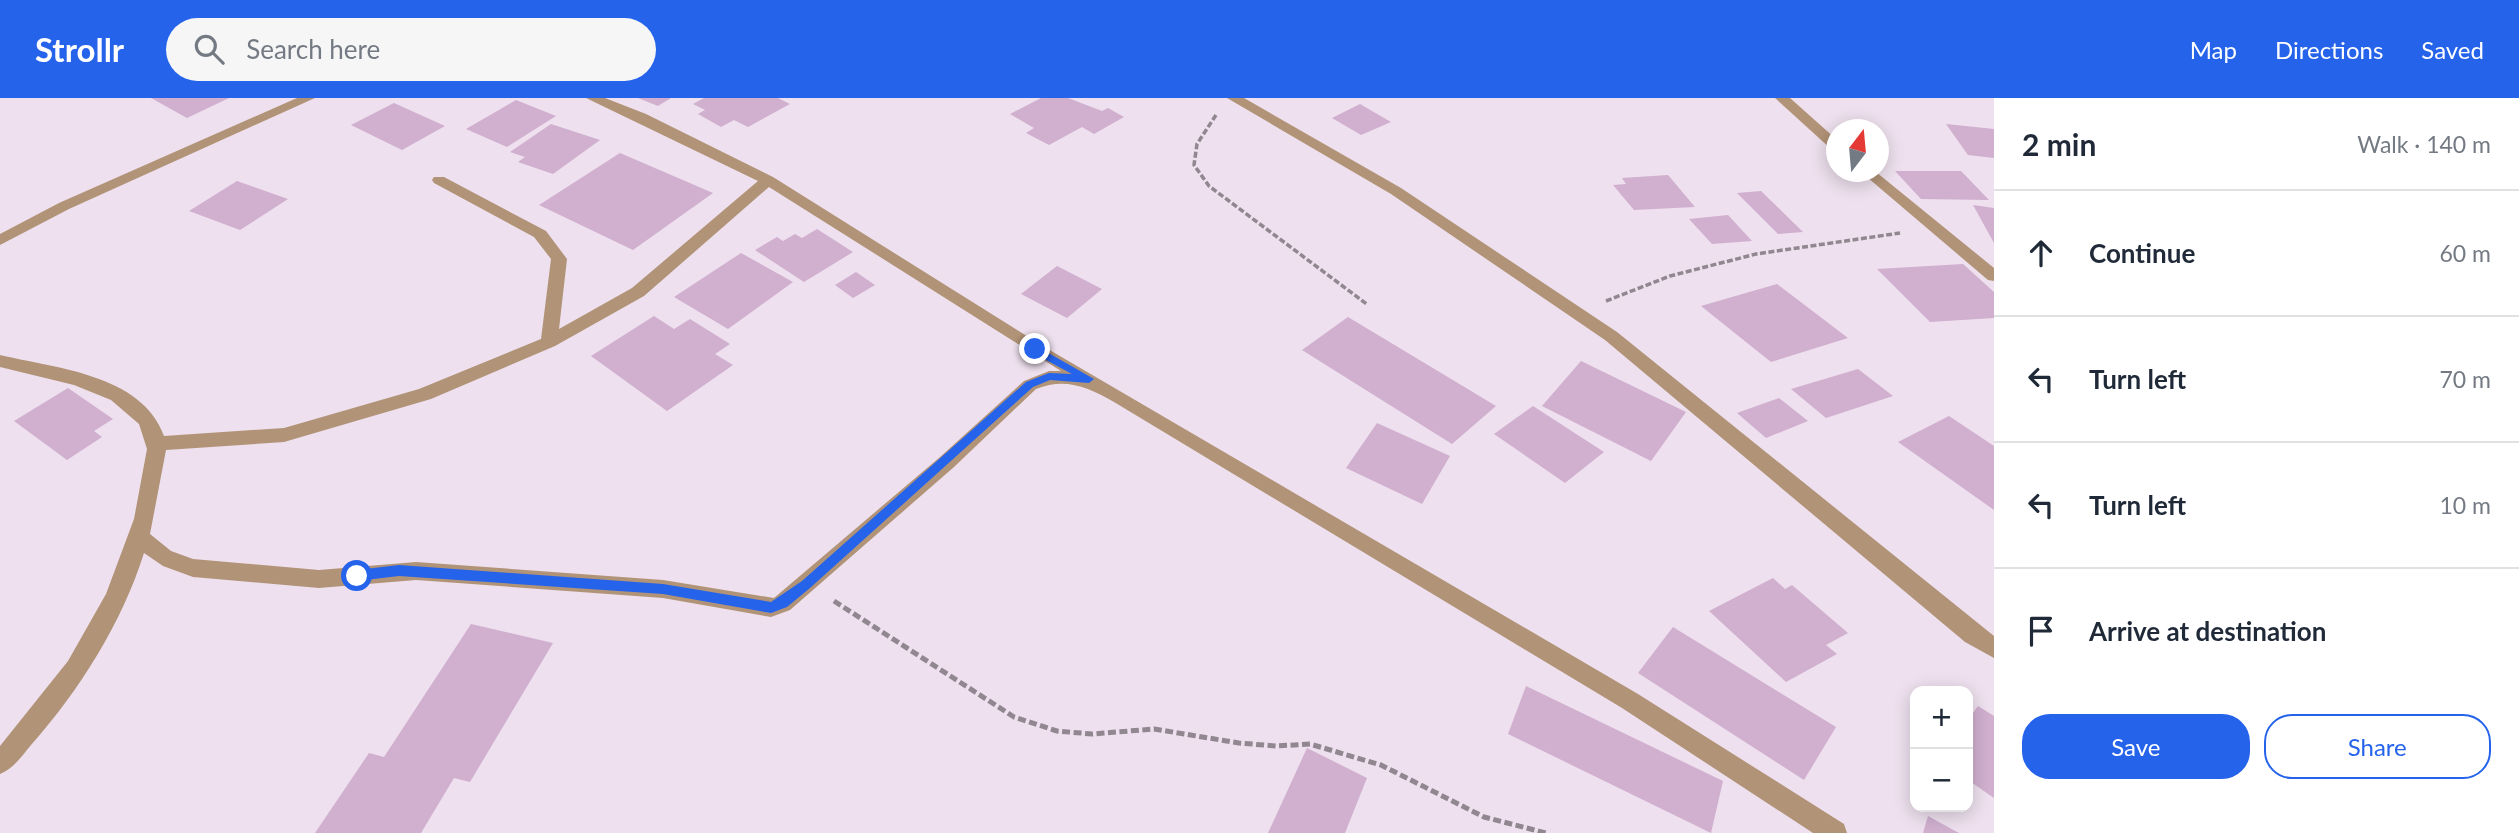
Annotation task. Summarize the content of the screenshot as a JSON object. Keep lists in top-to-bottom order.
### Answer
{
  "north": "top",
  "page": {
    "header": "Strollr",
    "search": "Search here",
    "nav": ["Map", "Directions", "Saved"],
    "heading": ["2 min", "Walk · 140 m"],
    "list": [
      ["Continue", "60 m"],
      ["Turn left", "70 m"],
      ["Turn left", "10 m"],
      "Arrive at destination"
    ],
    "map_buttons": ["+", "−"],
    "buttons": ["Save", "Share"]
  }
}
